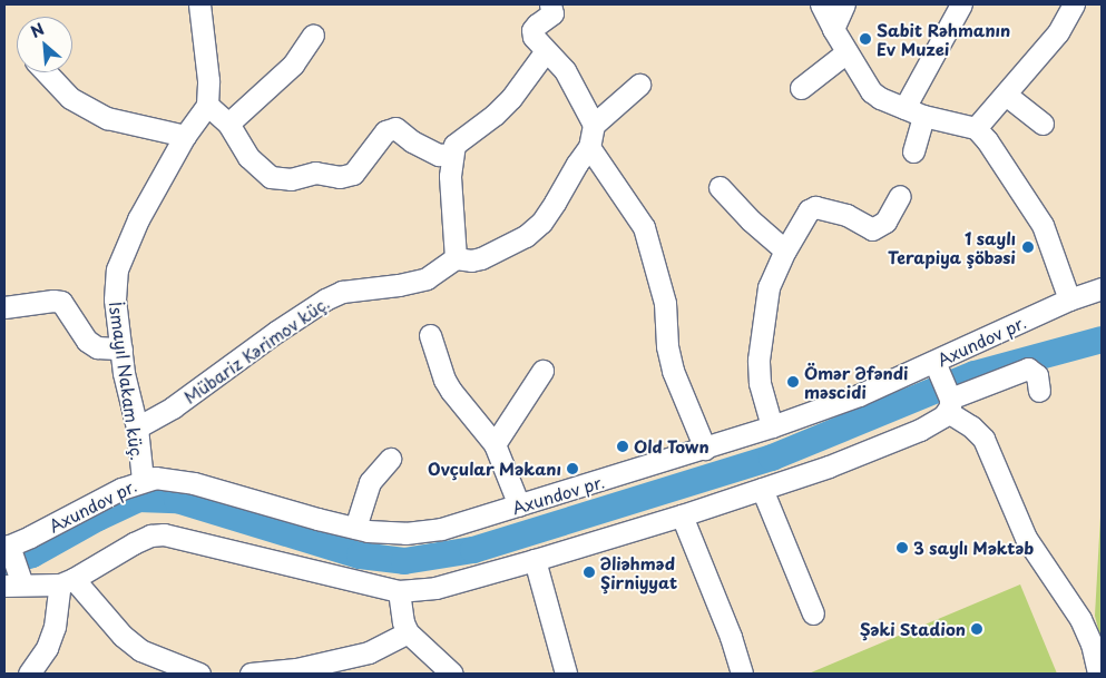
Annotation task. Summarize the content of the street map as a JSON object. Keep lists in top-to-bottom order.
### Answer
{
  "streets": {
    "street": ["Axundov pr.", "Mübariz Kərimov küç.", "İsmayıl Nakam küç."]
  },
  "crossings": [
    ["Axundov pr.", "İsmayıl Nakam küç."],
    ["Mübariz Kərimov küç.", "İsmayıl Nakam küç."]
  ],
  "places": [
    "Sabit Rəhmanın Ev Muzei",
    "1 saylı Terapiya şöbəsi",
    "Ömər Əfəndi məscidi",
    "Old Town",
    "Ovçular Məkanı",
    "3 saylı Məktəb",
    "Əliəhməd Şirniyyat",
    "Şəki Stadion"
  ],
  "north": "top left"
}
